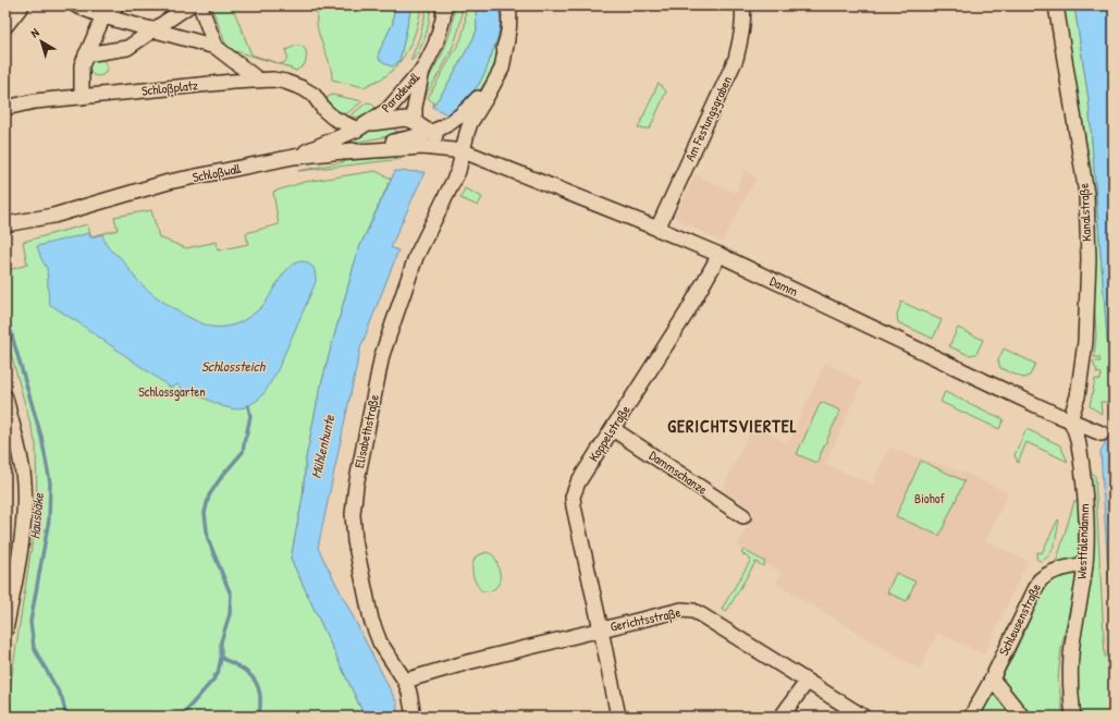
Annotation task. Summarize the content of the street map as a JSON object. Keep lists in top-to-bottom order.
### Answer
{
  "streets": {
    "street": [
      "Schloßplatz",
      "Paradewall",
      "Am Festungsgraben",
      "Schloßwall",
      "Kanalstraße",
      "Damm",
      "Elisabethstraße",
      "Koppelstraße",
      "Dammschanze",
      "Westfalendamm",
      "Gerichtsstraße",
      "Schleusenstraße"
    ]
  },
  "crossings": [
    ["Schloßplatz", "Paradewall"],
    ["Paradewall", "Schloßwall"],
    ["Am Festungsgraben", "Damm"],
    ["Schloßwall", "Elisabethstraße"],
    ["Kanalstraße", "Damm"],
    ["Kanalstraße", "Westfalendamm"],
    ["Damm", "Elisabethstraße"],
    ["Damm", "Koppelstraße"],
    ["Damm", "Westfalendamm"],
    ["Elisabethstraße", "Gerichtsstraße"],
    ["Koppelstraße", "Dammschanze"],
    ["Koppelstraße", "Gerichtsstraße"],
    ["Westfalendamm", "Schleusenstraße"]
  ],
  "districts": ["GERICHTSVIERTEL"],
  "water": ["Schlossteich", "Mühlenhunte", "Hausbäke"],
  "parks": ["Schlossgarten", "Biohof"],
  "north": "top left"
}
